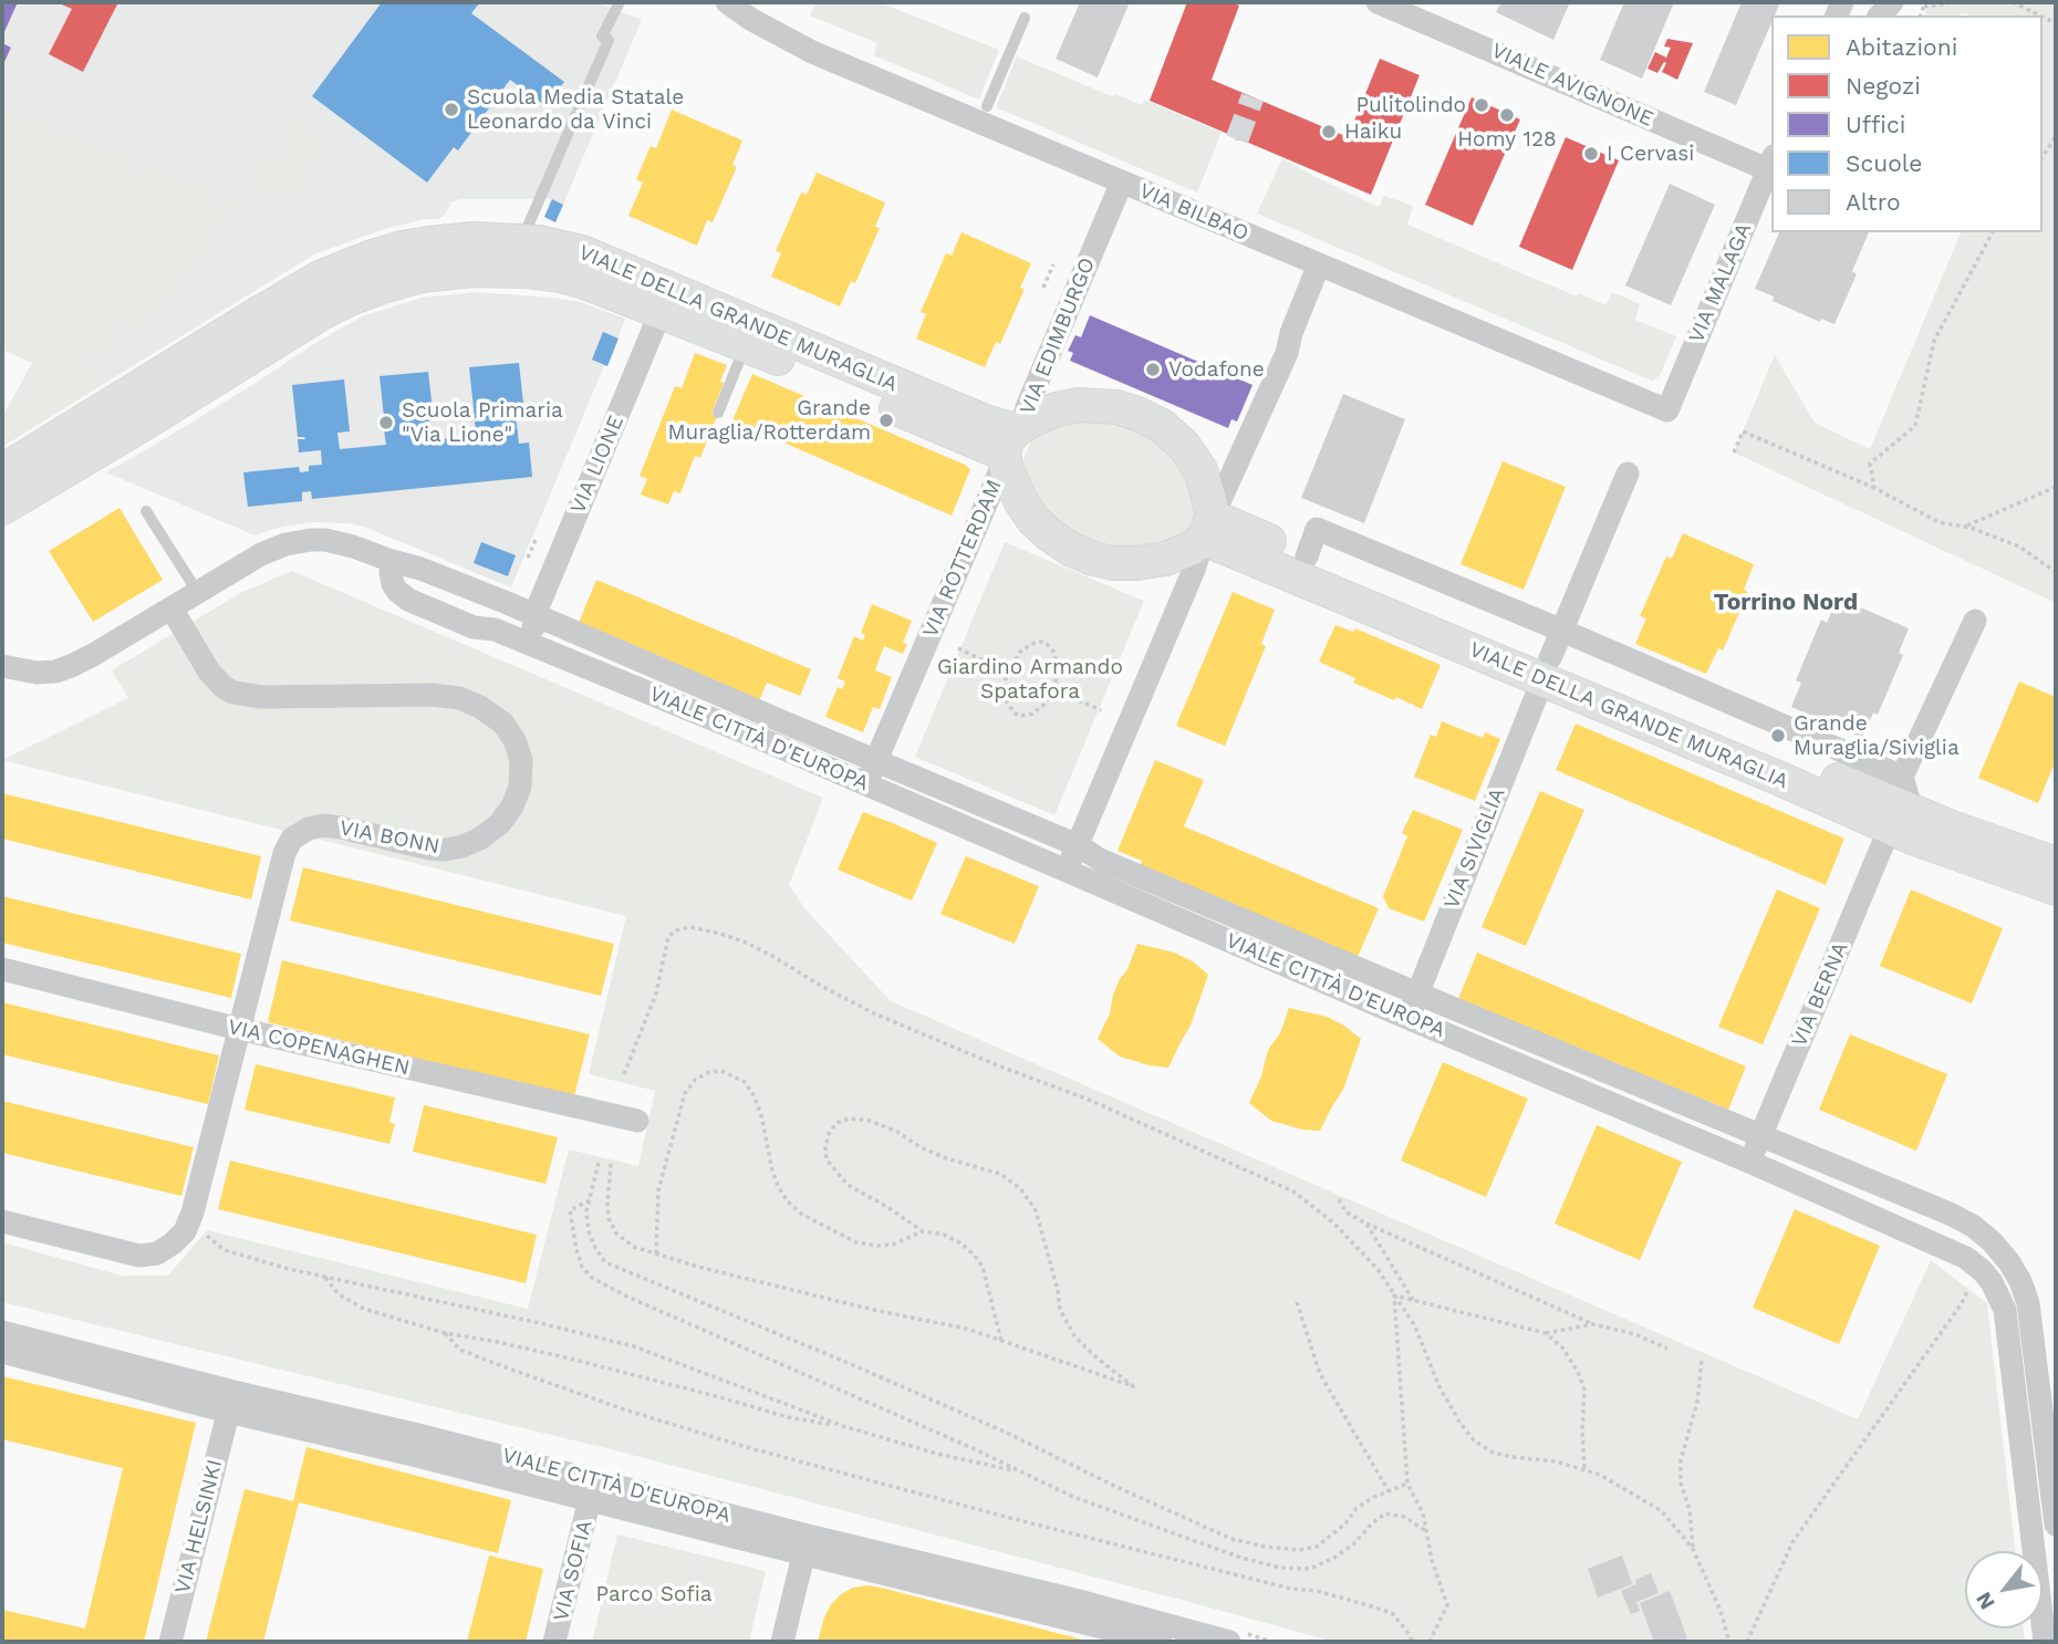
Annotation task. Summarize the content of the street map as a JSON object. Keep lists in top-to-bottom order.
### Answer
{
  "streets": {
    "street": [
      "VIALE AVIGNONE",
      "VIA BILBAO",
      "VIA MALAGA",
      "VIALE DELLA GRANDE MURAGLIA",
      "VIA EDIMBURGO",
      "VIA LIONE",
      "VIA ROTTERDAM",
      "VIALE CITTÀ D'EUROPA",
      "VIA BONN",
      "VIA SIVIGLIA",
      "VIA BERNA",
      "VIA COPENAGHEN",
      "VIA HELSINKI",
      "VIA SOFIA"
    ]
  },
  "crossings": [
    ["VIALE AVIGNONE", "VIA MALAGA"],
    ["VIA BILBAO", "VIA MALAGA"],
    ["VIA BILBAO", "VIA EDIMBURGO"],
    ["VIALE DELLA GRANDE MURAGLIA", "VIA EDIMBURGO"],
    ["VIALE DELLA GRANDE MURAGLIA", "VIA LIONE"],
    ["VIALE DELLA GRANDE MURAGLIA", "VIA ROTTERDAM"],
    ["VIALE DELLA GRANDE MURAGLIA", "VIA SIVIGLIA"],
    ["VIALE DELLA GRANDE MURAGLIA", "VIA BERNA"],
    ["VIA EDIMBURGO", "VIA ROTTERDAM"],
    ["VIA LIONE", "VIALE CITTÀ D'EUROPA"],
    ["VIA ROTTERDAM", "VIALE CITTÀ D'EUROPA"],
    ["VIALE CITTÀ D'EUROPA", "VIA BONN"],
    ["VIALE CITTÀ D'EUROPA", "VIA SIVIGLIA"],
    ["VIALE CITTÀ D'EUROPA", "VIA BERNA"],
    ["VIALE CITTÀ D'EUROPA", "VIA HELSINKI"],
    ["VIALE CITTÀ D'EUROPA", "VIA SOFIA"],
    ["VIA BONN", "VIA COPENAGHEN"]
  ],
  "districts": ["Torrino Nord"],
  "parks": ["Giardino Armando Spatafora", "Parco Sofia"],
  "places": [
    "Pulitolindo",
    "Scuola Media Statale Leonardo da Vinci",
    "Homy 128",
    "Haiku",
    "I Cervasi",
    "Vodafone",
    "Grande Muraglia/Rotterdam",
    "Scuola Primaria \"Via Lione\"",
    "Grande Muraglia/Siviglia"
  ],
  "legend": [
    "Abitazioni",
    "Negozi",
    "Uffici",
    "Scuole",
    "Altro"
  ],
  "north": "bottom left"
}
